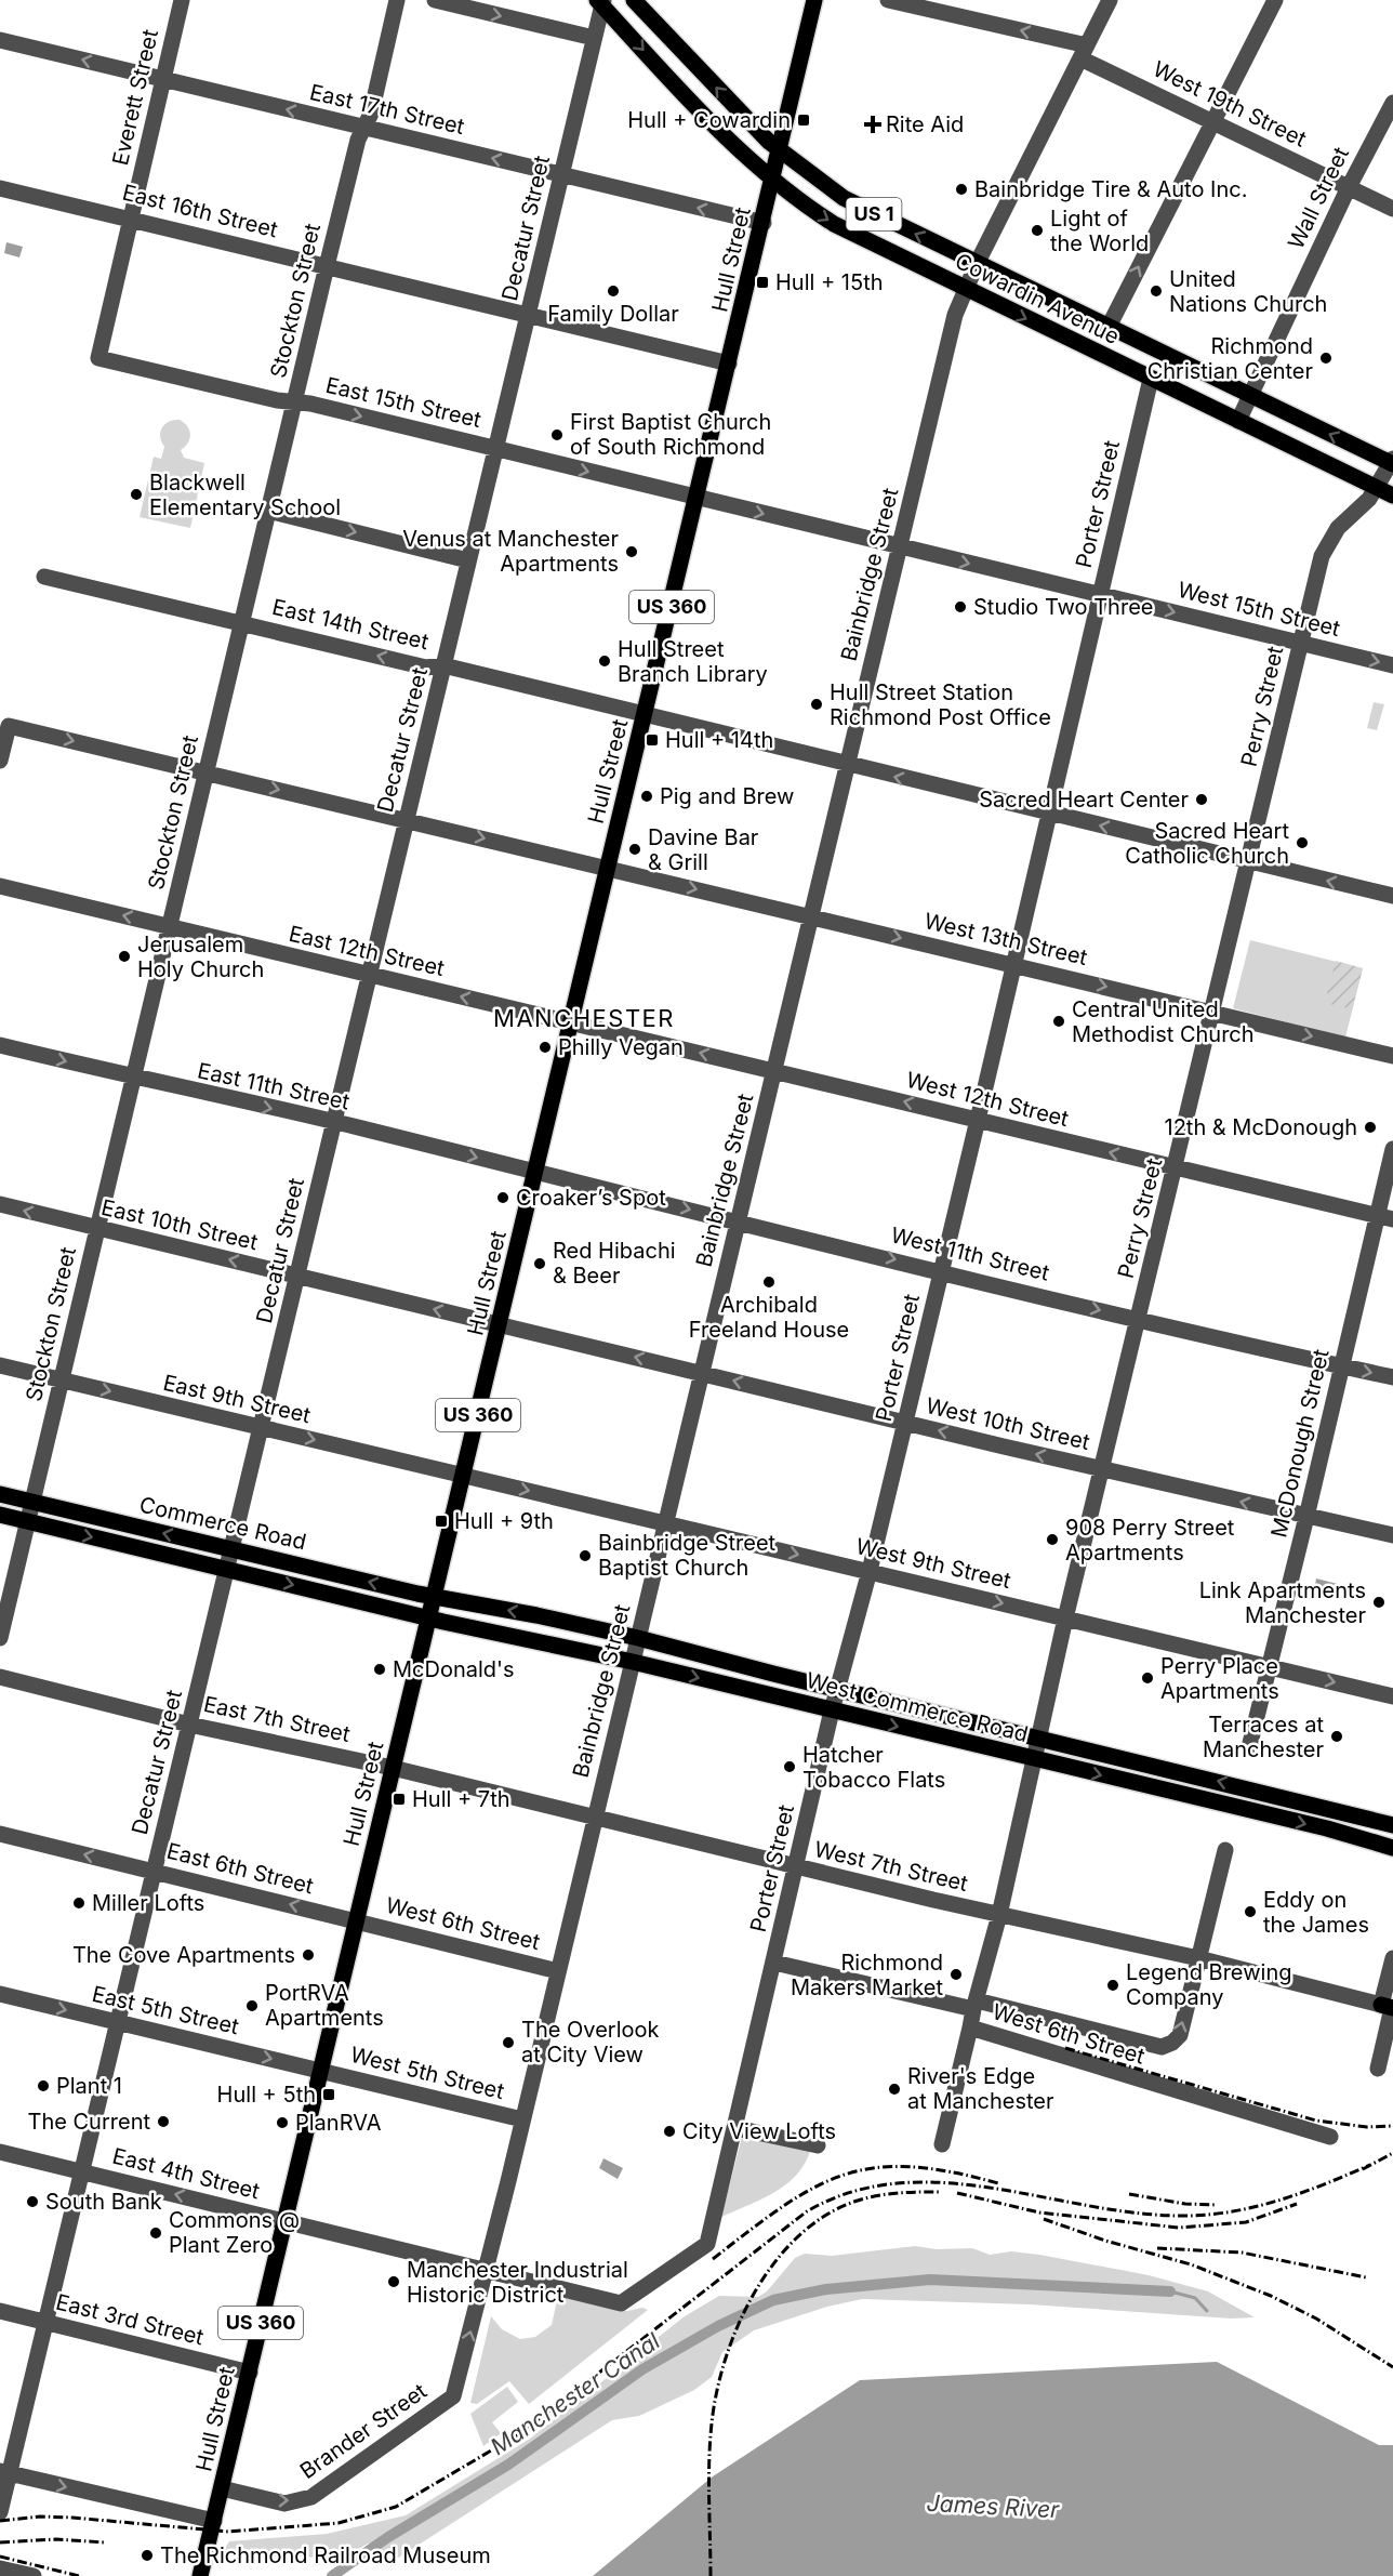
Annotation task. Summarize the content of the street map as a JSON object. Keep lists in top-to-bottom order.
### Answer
{
  "streets": {
    "main road": [
      "US 1",
      "Hull Street",
      "Cowardin Avenue",
      "US 360",
      "Commerce Road",
      "West Commerce Road"
    ],
    "street": [
      "Everett Street",
      "West 19th Street",
      "East 17th Street",
      "Wall Street",
      "East 16th Street",
      "Decatur Street",
      "Stockton Street",
      "East 15th Street",
      "Porter Street",
      "Bainbridge Street",
      "West 15th Street",
      "East 14th Street",
      "Perry Street",
      "West 13th Street",
      "East 12th Street",
      "East 11th Street",
      "West 12th Street",
      "East 10th Street",
      "West 11th Street",
      "East 9th Street",
      "West 10th Street",
      "McDonough Street",
      "West 9th Street",
      "East 7th Street",
      "West 7th Street",
      "East 6th Street",
      "West 6th Street",
      "East 5th Street",
      "West 5th Street",
      "East 4th Street",
      "East 3rd Street",
      "Brander Street"
    ]
  },
  "crossings": [
    ["Everett Street", "East 17th Street"],
    ["Everett Street", "East 16th Street"],
    ["Everett Street", "East 15th Street"],
    ["West 19th Street", "Wall Street"],
    ["West 19th Street", "Bainbridge Street"],
    ["East 17th Street", "Decatur Street"],
    ["East 17th Street", "Hull Street"],
    ["East 17th Street", "Stockton Street"],
    ["Wall Street", "Cowardin Avenue"],
    ["East 16th Street", "Decatur Street"],
    ["East 16th Street", "Hull Street"],
    ["East 16th Street", "Stockton Street"],
    ["US 1", "Decatur Street"],
    ["US 1", "Hull Street"],
    ["US 1", "Cowardin Avenue"],
    ["Decatur Street", "East 15th Street"],
    ["Decatur Street", "East 14th Street"],
    ["Decatur Street", "West 13th Street"],
    ["Decatur Street", "East 12th Street"],
    ["Decatur Street", "East 11th Street"],
    ["Decatur Street", "East 10th Street"],
    ["Decatur Street", "East 9th Street"],
    ["Decatur Street", "Commerce Road"],
    ["Decatur Street", "East 7th Street"],
    ["Decatur Street", "East 6th Street"],
    ["Decatur Street", "East 5th Street"],
    ["Decatur Street", "East 4th Street"],
    ["Decatur Street", "East 3rd Street"],
    ["Hull Street", "Cowardin Avenue"],
    ["Hull Street", "East 15th Street"],
    ["Hull Street", "West 15th Street"],
    ["Hull Street", "East 14th Street"],
    ["Hull Street", "West 13th Street"],
    ["Hull Street", "East 12th Street"],
    ["Hull Street", "East 11th Street"],
    ["Hull Street", "West 12th Street"],
    ["Hull Street", "East 10th Street"],
    ["Hull Street", "West 11th Street"],
    ["Hull Street", "East 9th Street"],
    ["Hull Street", "West 10th Street"],
    ["Hull Street", "Commerce Road"],
    ["Hull Street", "West 9th Street"],
    ["Hull Street", "West Commerce Road"],
    ["Hull Street", "East 7th Street"],
    ["Hull Street", "West 7th Street"],
    ["Hull Street", "East 6th Street"],
    ["Hull Street", "West 6th Street"],
    ["Hull Street", "East 5th Street"],
    ["Hull Street", "West 5th Street"],
    ["Hull Street", "East 4th Street"],
    ["Hull Street", "East 3rd Street"],
    ["Hull Street", "Brander Street"],
    ["Cowardin Avenue", "Porter Street"],
    ["Cowardin Avenue", "Bainbridge Street"],
    ["Cowardin Avenue", "Perry Street"],
    ["Stockton Street", "East 15th Street"],
    ["Stockton Street", "East 14th Street"],
    ["Stockton Street", "West 13th Street"],
    ["Stockton Street", "East 12th Street"],
    ["Stockton Street", "East 11th Street"],
    ["Stockton Street", "East 10th Street"],
    ["Stockton Street", "East 9th Street"],
    ["Stockton Street", "Commerce Road"],
    ["East 15th Street", "West 15th Street"],
    ["Porter Street", "West 15th Street"],
    ["Porter Street", "East 14th Street"],
    ["Porter Street", "West 13th Street"],
    ["Porter Street", "West 12th Street"],
    ["Porter Street", "West 11th Street"],
    ["Porter Street", "West 10th Street"],
    ["Porter Street", "West 9th Street"],
    ["Porter Street", "West Commerce Road"],
    ["Porter Street", "West 7th Street"],
    ["Porter Street", "West 6th Street"],
    ["Porter Street", "East 4th Street"],
    ["Bainbridge Street", "West 15th Street"],
    ["Bainbridge Street", "East 14th Street"],
    ["Bainbridge Street", "West 13th Street"],
    ["Bainbridge Street", "West 12th Street"],
    ["Bainbridge Street", "West 11th Street"],
    ["Bainbridge Street", "West 10th Street"],
    ["Bainbridge Street", "West 9th Street"],
    ["Bainbridge Street", "West Commerce Road"],
    ["Bainbridge Street", "West 7th Street"],
    ["Bainbridge Street", "West 6th Street"],
    ["Bainbridge Street", "West 5th Street"],
    ["Bainbridge Street", "East 4th Street"],
    ["Bainbridge Street", "Brander Street"],
    ["West 15th Street", "Perry Street"],
    ["East 14th Street", "Perry Street"],
    ["Perry Street", "West 13th Street"],
    ["Perry Street", "West 12th Street"],
    ["Perry Street", "West 11th Street"],
    ["Perry Street", "West 10th Street"],
    ["Perry Street", "West 9th Street"],
    ["Perry Street", "West Commerce Road"],
    ["Perry Street", "West 7th Street"],
    ["Perry Street", "West 6th Street"],
    ["East 12th Street", "West 12th Street"],
    ["East 11th Street", "West 11th Street"],
    ["West 12th Street", "McDonough Street"],
    ["East 10th Street", "West 10th Street"],
    ["West 11th Street", "McDonough Street"],
    ["East 9th Street", "West 9th Street"],
    ["West 10th Street", "McDonough Street"],
    ["McDonough Street", "West 9th Street"],
    ["Commerce Road", "West Commerce Road"],
    ["East 7th Street", "West 7th Street"],
    ["East 6th Street", "West 6th Street"],
    ["East 5th Street", "West 5th Street"]
  ],
  "one_way": [
    "West 19th Street",
    "East 17th Street",
    "West 15th Street",
    "East 14th Street",
    "West 13th Street",
    "East 12th Street",
    "East 11th Street",
    "West 12th Street",
    "East 10th Street",
    "West 11th Street",
    "East 9th Street",
    "West 10th Street",
    "West 9th Street",
    "East 6th Street",
    "East 5th Street",
    "Brander Street"
  ],
  "districts": ["MANCHESTER"],
  "water": ["Manchester Canal", "James River"],
  "places": {
    "transit": [
      "Hull + Cowardin",
      "Hull + 15th",
      "Hull + 14th",
      "Hull + 9th",
      "Hull + 7th",
      "Hull + 5th"
    ],
    "health": ["Rite Aid"],
    "other": [
      "Bainbridge Tire & Auto Inc.",
      "Light of the World",
      "Family Dollar",
      "United Nations Church",
      "Richmond Christian Center",
      "First Baptist Church of South Richmond",
      "Blackwell Elementary School",
      "Venus at Manchester Apartments",
      "Studio Two Three",
      "Hull Street Branch Library",
      "Hull Street Station Richmond Post Office",
      "Pig and Brew",
      "Sacred Heart Center",
      "Sacred Heart Catholic Church",
      "Davine Bar & Grill",
      "Jerusalem Holy Church",
      "Central United Methodist Church",
      "Philly Vegan",
      "12th & McDonough",
      "Croaker’s Spot",
      "Red Hibachi & Beer",
      "Archibald Freeland House",
      "908 Perry Street Apartments",
      "Bainbridge Street Baptist Church",
      "Link Apartments Manchester",
      "McDonald's",
      "Perry Place Apartments",
      "Terraces at Manchester",
      "Hatcher Tobacco Flats",
      "Miller Lofts",
      "Eddy on the James",
      "The Cove Apartments",
      "Richmond Makers Market",
      "Legend Brewing Company",
      "PortRVA Apartments",
      "The Overlook at City View",
      "Plant 1",
      "River's Edge at Manchester",
      "The Current",
      "PlanRVA",
      "City View Lofts",
      "South Bank",
      "Commons @ Plant Zero",
      "Manchester Industrial Historic District",
      "The Richmond Railroad Museum"
    ]
  }
}
